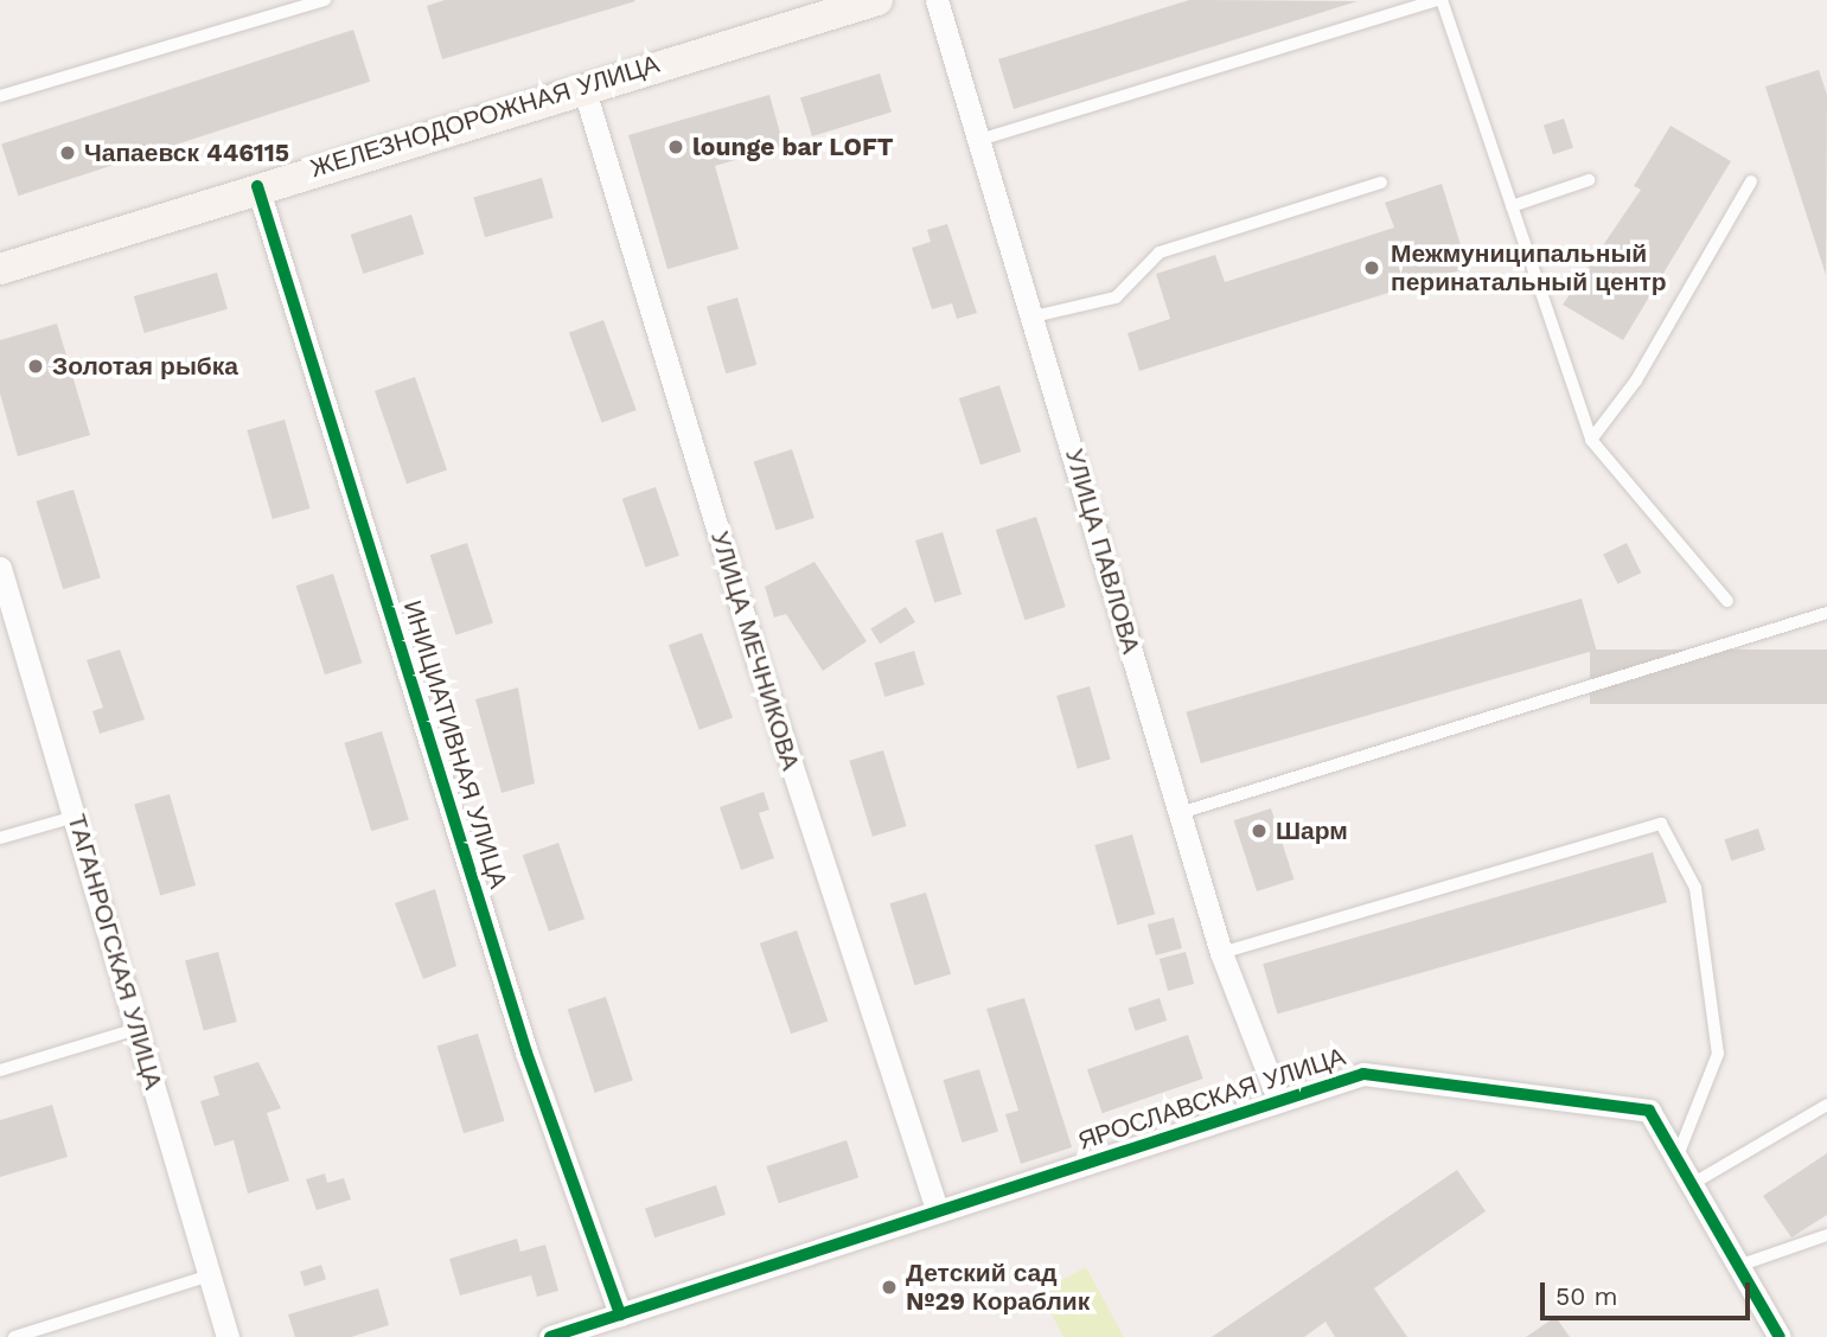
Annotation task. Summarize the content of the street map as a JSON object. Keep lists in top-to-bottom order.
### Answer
{
  "streets": {
    "main road": ["ЖЕЛЕЗНОДОРОЖНАЯ УЛИЦА"],
    "street": [
      "УЛИЦА ПАВЛОВА",
      "УЛИЦА МЕЧНИКОВА",
      "ИНИЦИАТИВНАЯ УЛИЦА",
      "ТАГАНРОГСКАЯ УЛИЦА",
      "ЯРОСЛАВСКАЯ УЛИЦА"
    ]
  },
  "crossings": [
    ["ЖЕЛЕЗНОДОРОЖНАЯ УЛИЦА", "УЛИЦА МЕЧНИКОВА"],
    ["ЖЕЛЕЗНОДОРОЖНАЯ УЛИЦА", "ИНИЦИАТИВНАЯ УЛИЦА"],
    ["УЛИЦА ПАВЛОВА", "ЯРОСЛАВСКАЯ УЛИЦА"],
    ["УЛИЦА МЕЧНИКОВА", "ЯРОСЛАВСКАЯ УЛИЦА"],
    ["ИНИЦИАТИВНАЯ УЛИЦА", "ЯРОСЛАВСКАЯ УЛИЦА"]
  ],
  "places": [
    "lounge bar LOFT",
    "Чапаевск 446115",
    "Межмуниципальный перинатальный центр",
    "Золотая рыбка",
    "Шарм",
    "Детский сад №29 Кораблик"
  ],
  "scale_bar": "50 m"
}
